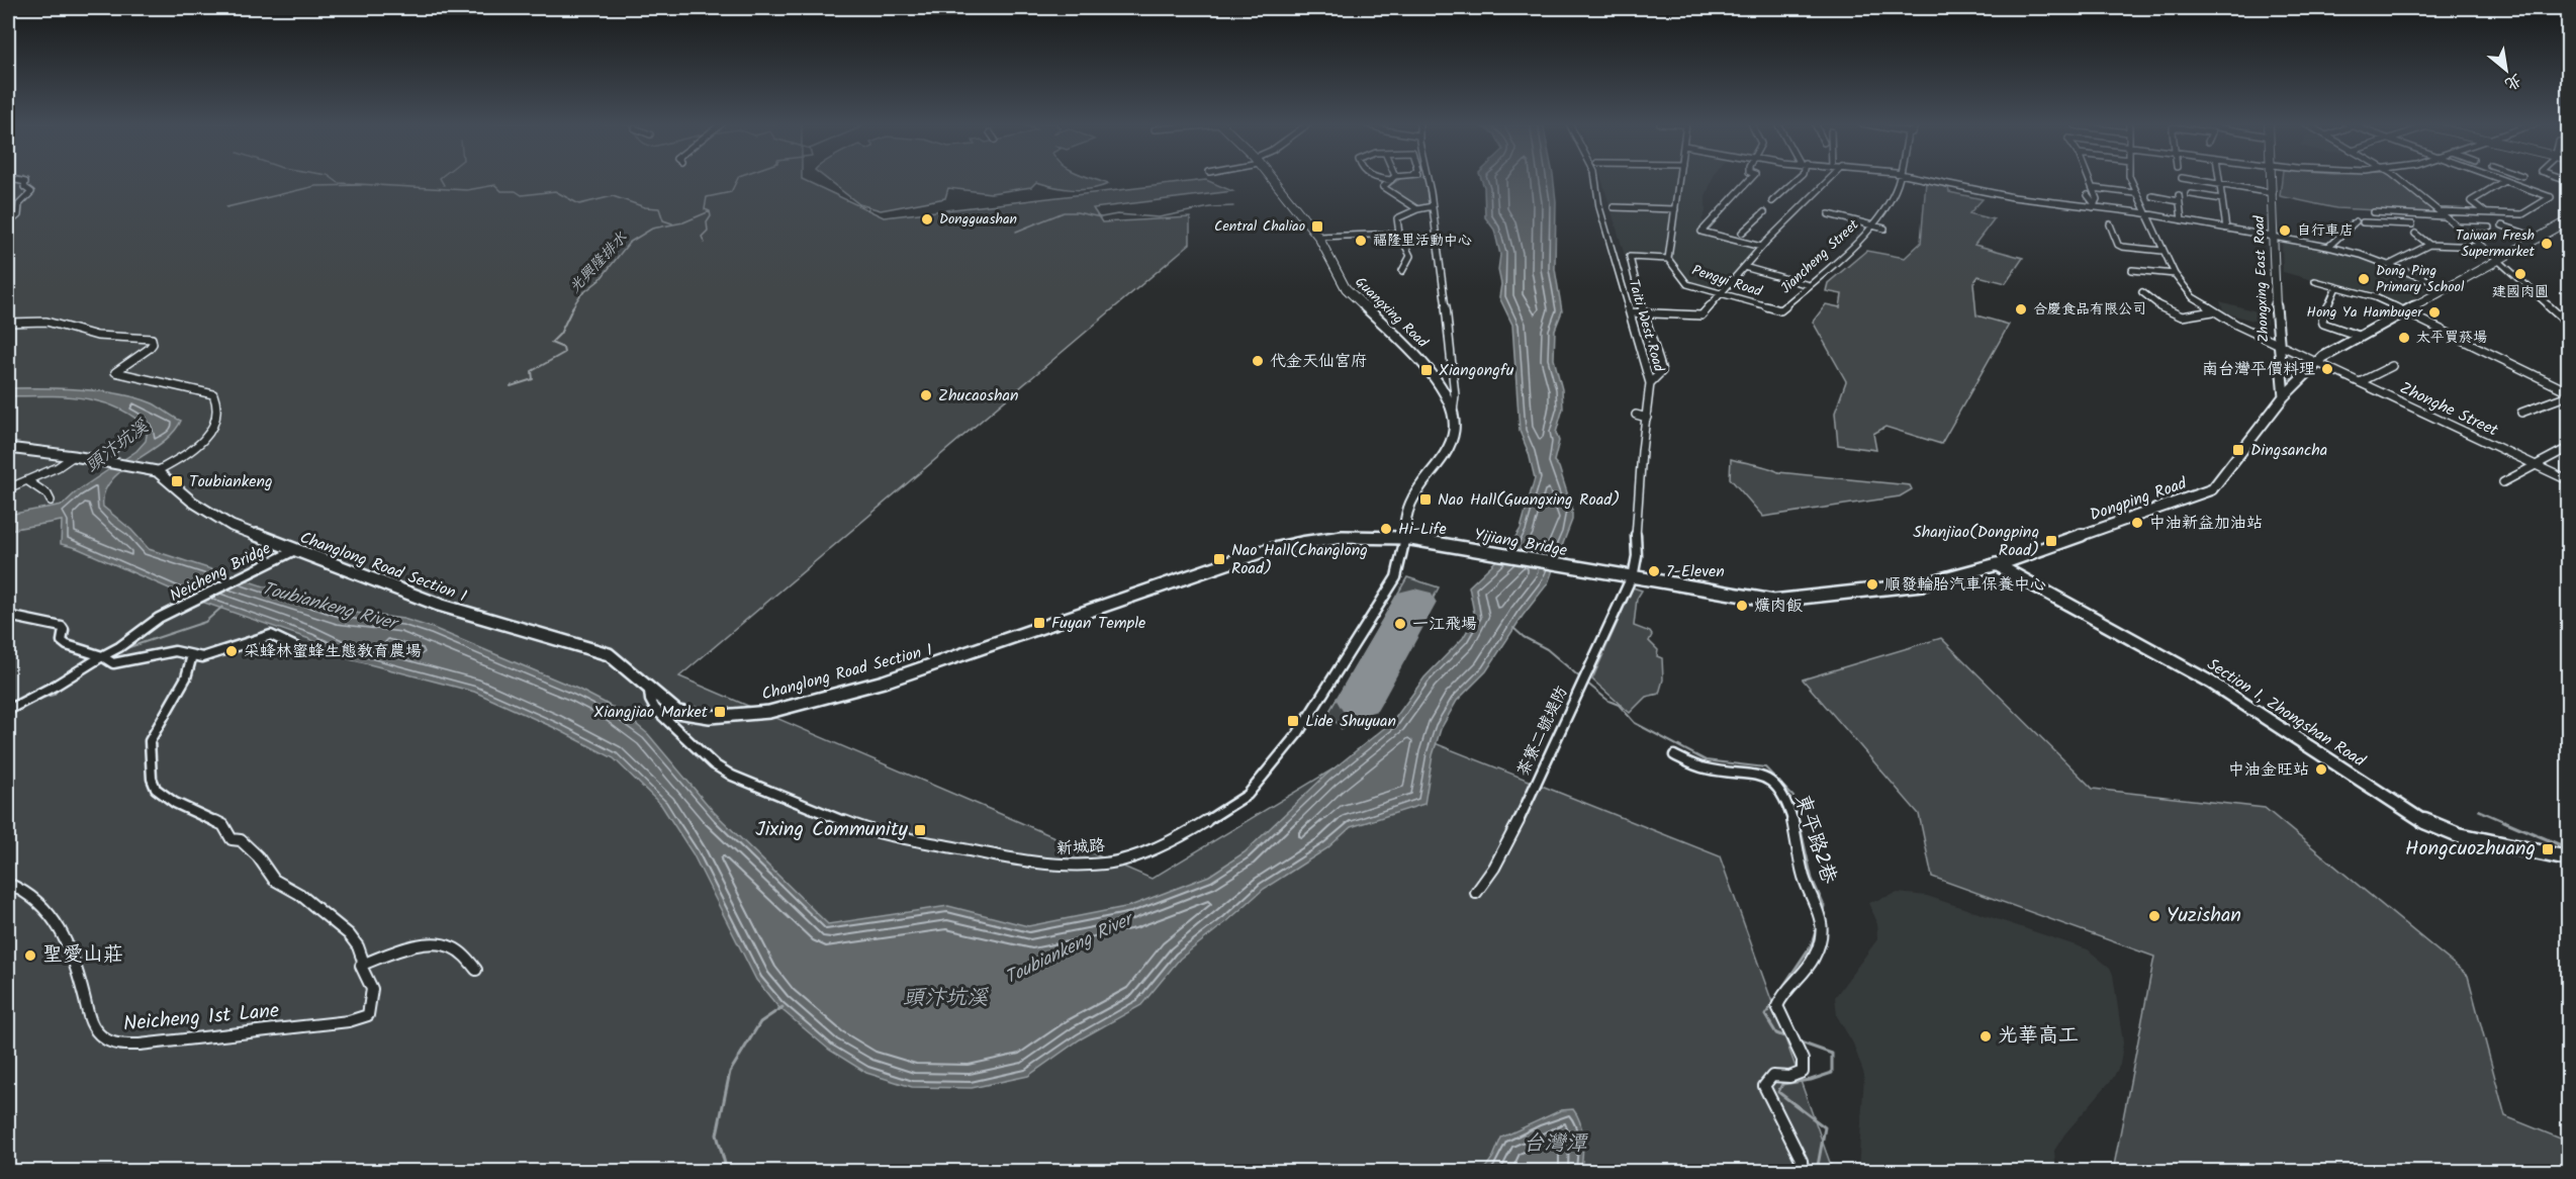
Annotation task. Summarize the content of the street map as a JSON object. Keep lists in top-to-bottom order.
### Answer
{
  "streets": {
    "main road": [
      "Zhongxing East Road",
      "Guangxing Road",
      "Dongping Road",
      "Yijiang Bridge",
      "Changlong Road Section 1",
      "Section 1, Zhongshan Road"
    ],
    "street": [
      "Jiancheng Street",
      "Pengyi Road",
      "Taiti West Road",
      "Zhonghe Street",
      "Neicheng Bridge",
      "茶寮二號堤防",
      "東平路2巷",
      "新城路"
    ]
  },
  "crossings": [
    ["Jiancheng Street", "Pengyi Road"],
    ["Zhongxing East Road", "Zhonghe Street"],
    ["Zhongxing East Road", "Dongping Road"],
    ["Guangxing Road", "Yijiang Bridge"],
    ["Guangxing Road", "Changlong Road Section 1"],
    ["Guangxing Road", "新城路"],
    ["Taiti West Road", "Dongping Road"],
    ["Taiti West Road", "Yijiang Bridge"],
    ["Taiti West Road", "茶寮二號堤防"],
    ["Zhonghe Street", "Dongping Road"],
    ["Dongping Road", "Yijiang Bridge"],
    ["Dongping Road", "Section 1, Zhongshan Road"],
    ["Dongping Road", "茶寮二號堤防"],
    ["Yijiang Bridge", "Changlong Road Section 1"],
    ["Yijiang Bridge", "茶寮二號堤防"],
    ["Yijiang Bridge", "新城路"],
    ["Changlong Road Section 1", "Neicheng Bridge"],
    ["Changlong Road Section 1", "新城路"]
  ],
  "water": [
    "光興隆排水",
    "頭汴坑溪",
    "Toubiankeng River",
    "台灣潭"
  ],
  "places": {
    "other": [
      "Dongguashan",
      "自行車店",
      "福隆里活動中心",
      "Taiwan Fresh Supermarket",
      "建國肉圓",
      "Dong Ping Primary School",
      "合慶食品有限公司",
      "Hong Ya Hambuger",
      "太平買菸場",
      "代金天仙宮府",
      "南台灣平價料理",
      "Zhucaoshan",
      "中油新益加油站",
      "Hi-Life",
      "7-Eleven",
      "順發輪胎汽車保養中心",
      "爌肉飯",
      "一江飛場",
      "采蜂林蜜蜂生態教育農場",
      "中油金旺站",
      "Yuzishan",
      "聖愛山莊",
      "光華高工"
    ],
    "transit": [
      "Central Chaliao",
      "Xiangongfu",
      "Dingsancha",
      "Toubiankeng",
      "Nao Hall(Guangxing Road)",
      "Shanjiao(Dongping Road)",
      "Nao Hall(Changlong Road)",
      "Fuyan Temple",
      "Xiangjiao Market",
      "Lide Shuyuan",
      "Jixing Community",
      "Hongcuozhuang"
    ]
  },
  "north": "bottom right"
}
